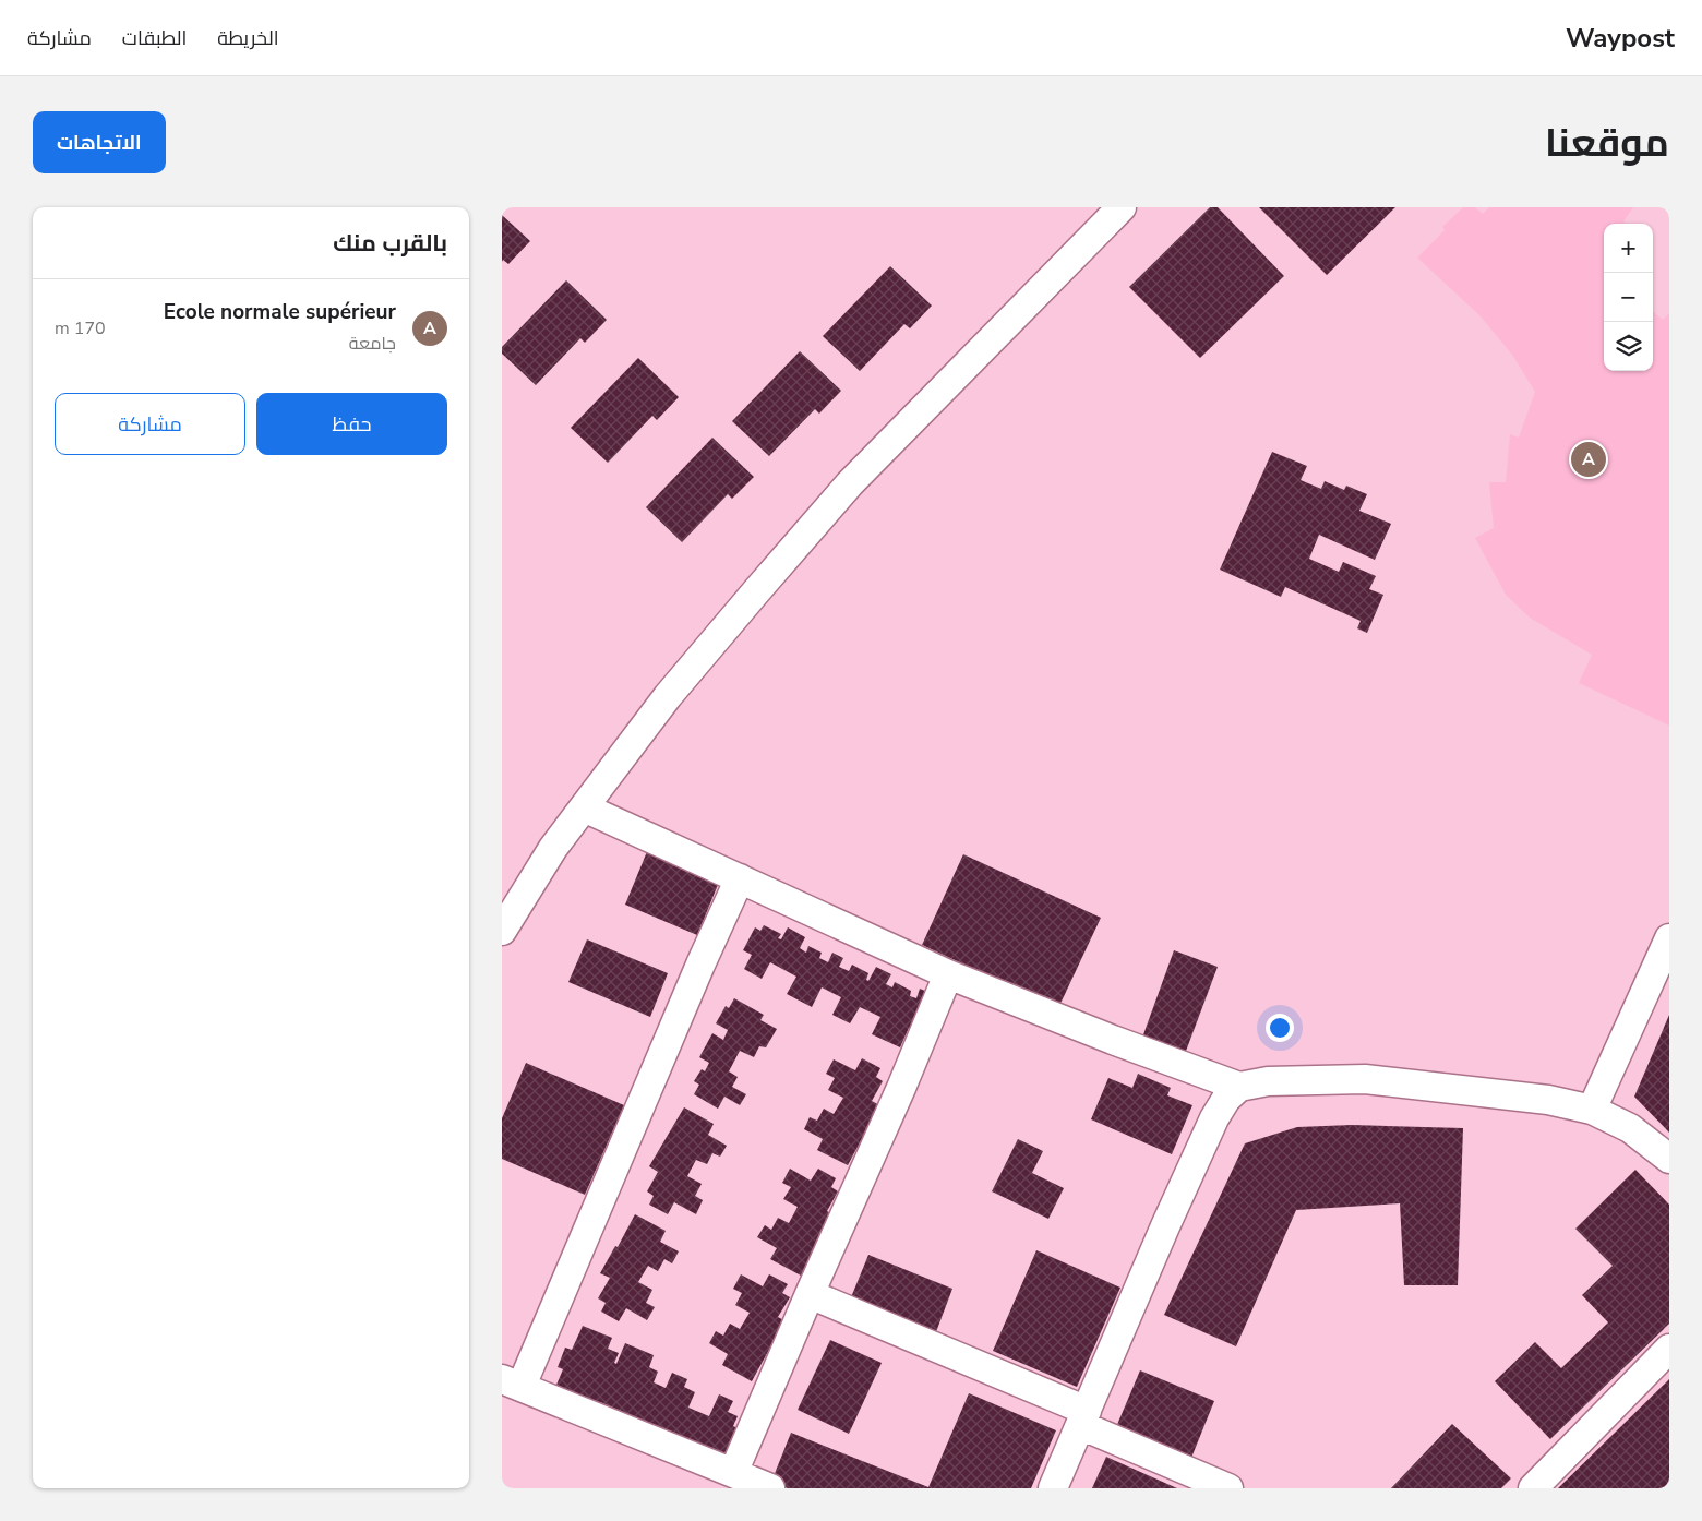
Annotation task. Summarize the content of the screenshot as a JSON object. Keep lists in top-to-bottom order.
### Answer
{
  "page": {
    "header": "Waypost",
    "nav": ["الخريطة", "الطبقات", "مشاركة"],
    "title": "موقعنا",
    "buttons": [
      "الاتجاهات",
      ["حفظ", "مشاركة"]
    ],
    "heading": "بالقرب منك",
    "map_buttons": ["+", "−"],
    "list": [
      {
        "mark": "A",
        "name": "Ecole normale supérieur",
        "note": "جامعة",
        "value": "170 m"
      }
    ],
    "pins": "A"
  }
}
